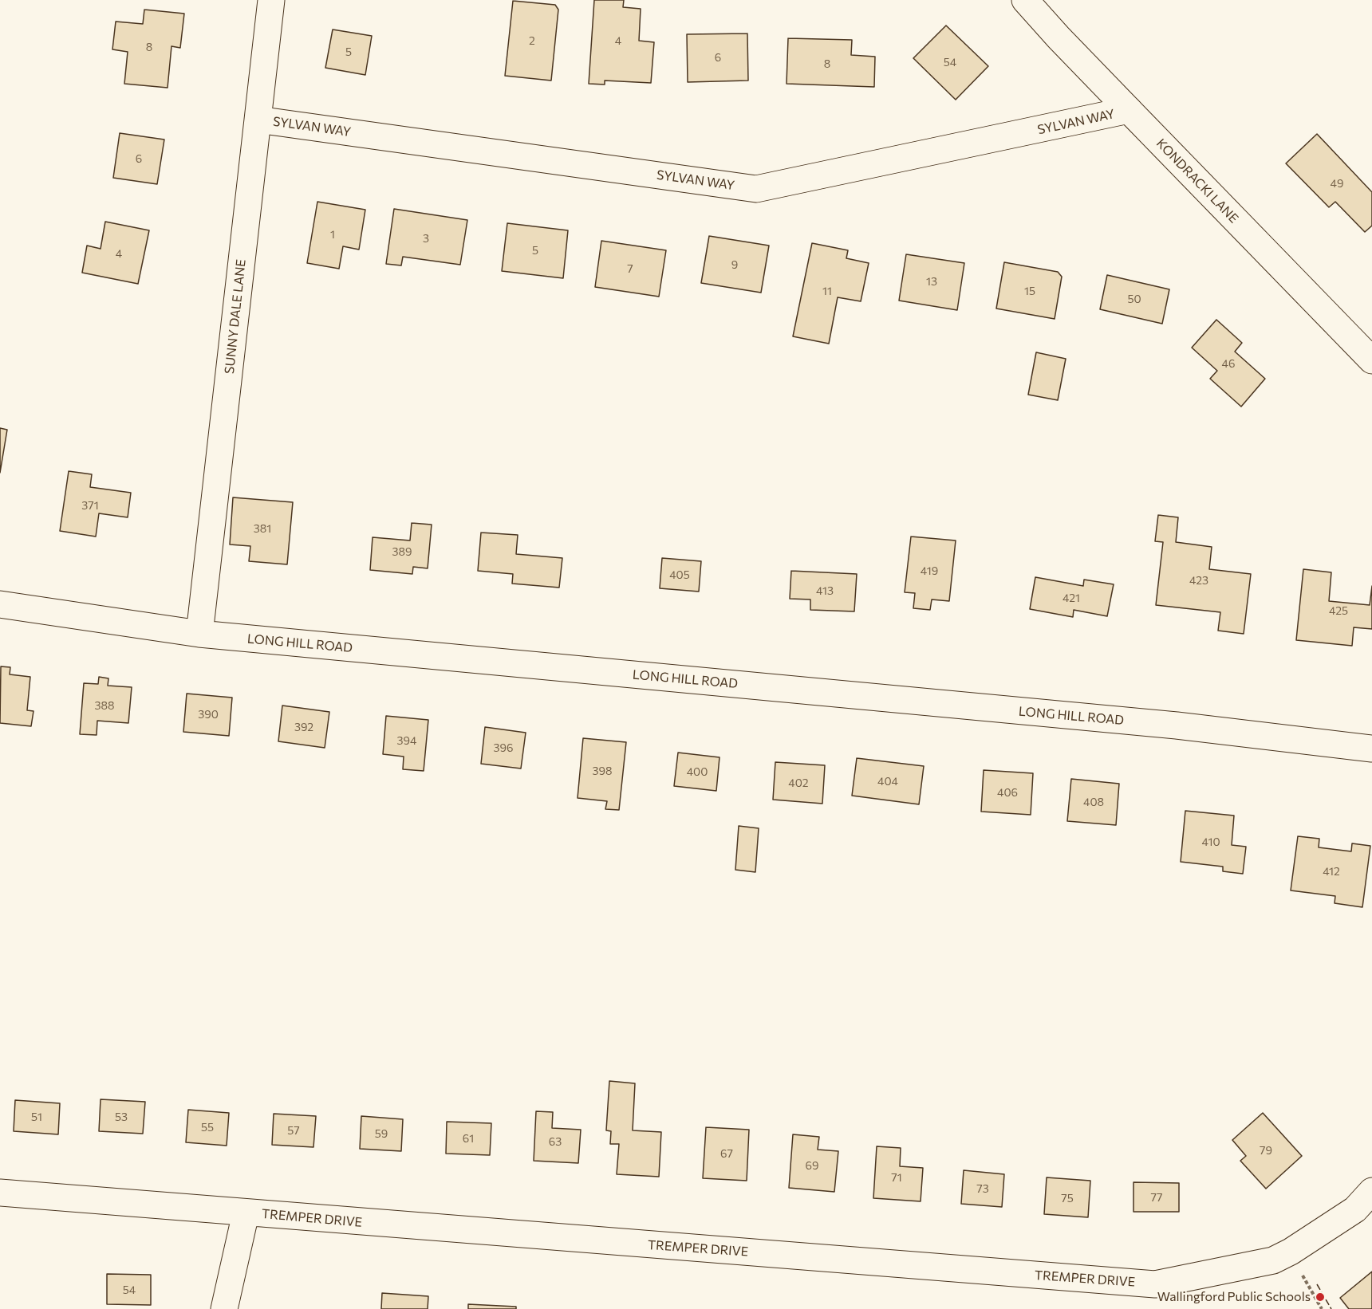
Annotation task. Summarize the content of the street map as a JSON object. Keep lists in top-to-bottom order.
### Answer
{
  "streets": {
    "street": [
      "SYLVAN WAY",
      "KONDRACKI LANE",
      "SUNNY DALE LANE",
      "LONG HILL ROAD",
      "TREMPER DRIVE"
    ]
  },
  "crossings": [
    ["SYLVAN WAY", "KONDRACKI LANE"],
    ["SYLVAN WAY", "SUNNY DALE LANE"],
    ["SUNNY DALE LANE", "LONG HILL ROAD"]
  ],
  "places": ["Wallingford Public Schools"],
  "house_numbers": [
    "2",
    "4",
    "8",
    "5",
    "6",
    "54",
    "8",
    "6",
    "49",
    "1",
    "3",
    "5",
    "4",
    "9",
    "7",
    "13",
    "11",
    "15",
    "50",
    "46",
    "371",
    "381",
    "389",
    "419",
    "405",
    "423",
    "413",
    "421",
    "425",
    "388",
    "390",
    "392",
    "394",
    "396",
    "398",
    "400",
    "404",
    "402",
    "406",
    "408",
    "410",
    "412",
    "51",
    "53",
    "55",
    "57",
    "59",
    "61",
    "63",
    "79",
    "67",
    "69",
    "71",
    "73",
    "77",
    "75",
    "54"
  ]
}
